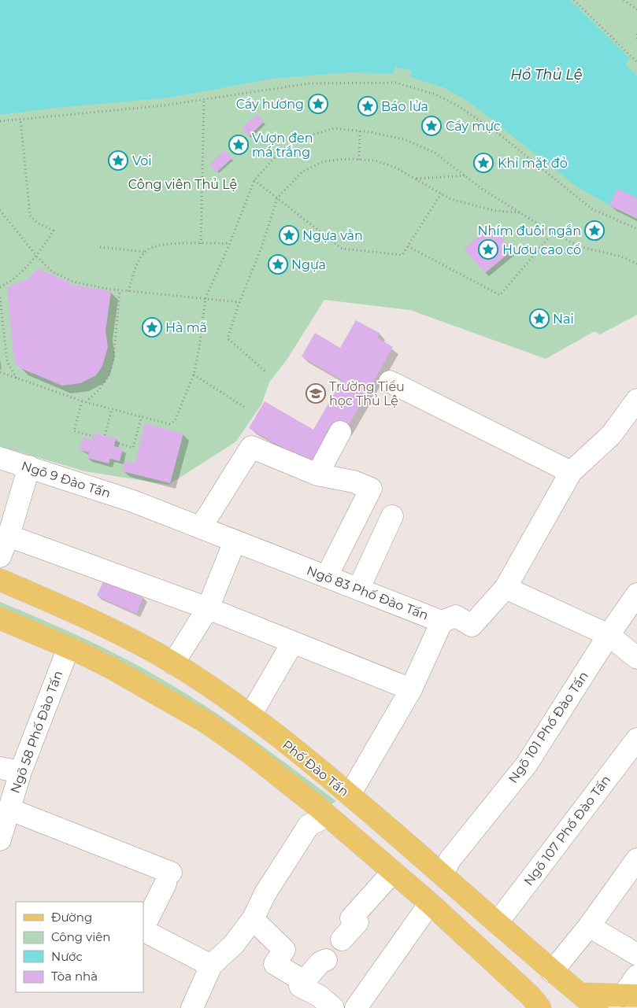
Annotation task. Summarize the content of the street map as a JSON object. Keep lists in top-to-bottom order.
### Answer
{
  "streets": {
    "main road": ["Phố Đào Tấn"],
    "lane": [
      "Ngõ 9 Đào Tấn",
      "Ngõ 83 Phố Đào Tấn",
      "Ngõ 101 Phố Đào Tấn",
      "Ngõ 58 Phố Đào Tấn",
      "Ngõ 107 Phố Đào Tấn"
    ]
  },
  "crossings": [
    ["Ngõ 9 Đào Tấn", "Ngõ 83 Phố Đào Tấn"],
    ["Ngõ 83 Phố Đào Tấn", "Phố Đào Tấn"],
    ["Ngõ 101 Phố Đào Tấn", "Phố Đào Tấn"],
    ["Phố Đào Tấn", "Ngõ 107 Phố Đào Tấn"]
  ],
  "water": ["Hồ Thủ Lệ"],
  "parks": ["Công viên Thủ Lệ"],
  "places": {
    "place": [
      "Cầy hương",
      "Báo lửa",
      "Cầy mực",
      "Vượn đen má trắng",
      "Voi",
      "Khỉ mặt đỏ",
      "Nhím đuôi ngắn",
      "Ngựa vằn",
      "Hươu cao cổ",
      "Ngựa",
      "Nai",
      "Hà mã"
    ],
    "school or university": ["Trường Tiểu học Thủ Lệ"]
  },
  "legend": [
    "Đường",
    "Công viên",
    "Nước",
    "Tòa nhà"
  ]
}
